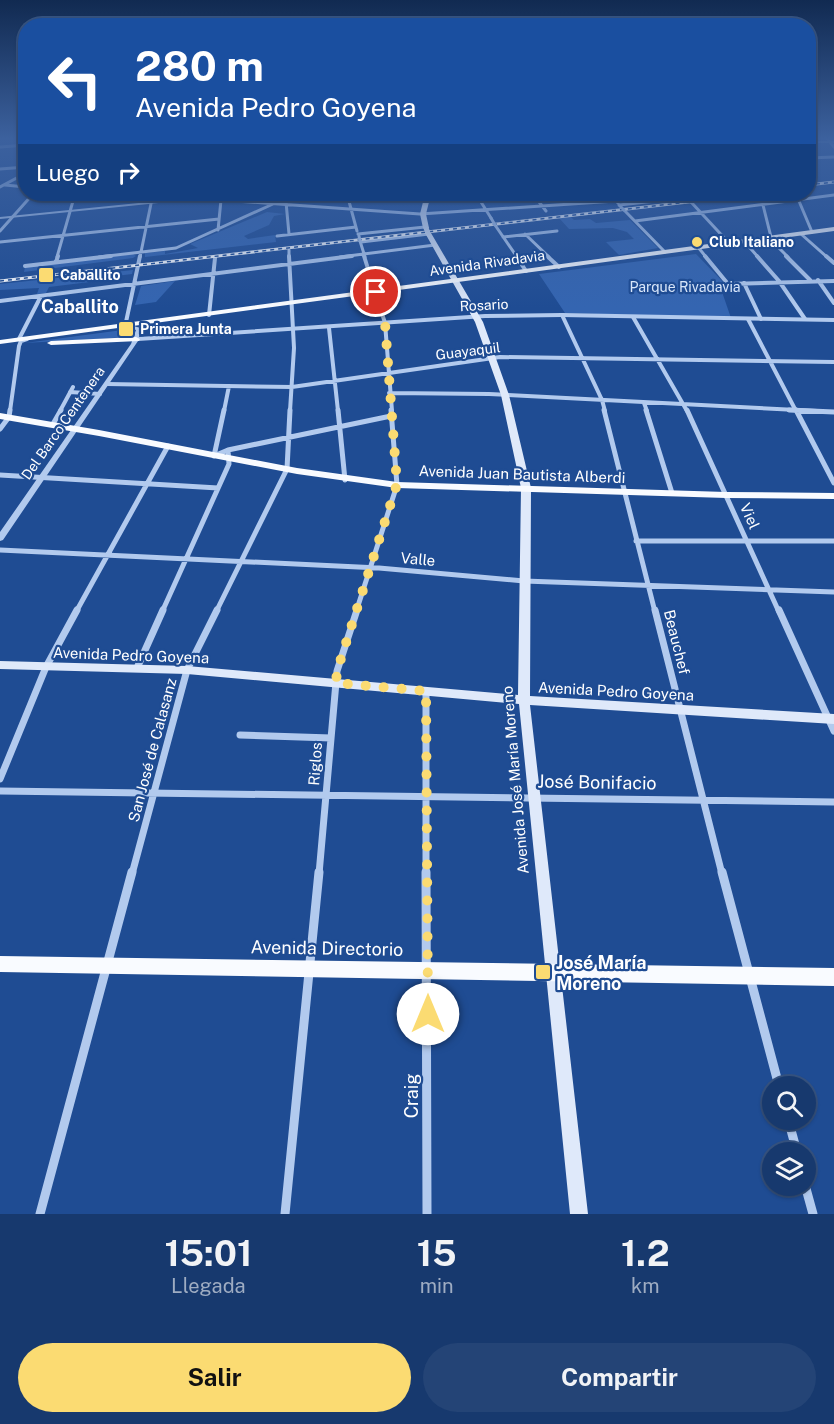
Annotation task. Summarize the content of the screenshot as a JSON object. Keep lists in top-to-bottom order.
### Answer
{
  "streets": {
    "main road": [
      "Avenida Rivadavia",
      "Avenida Juan Bautista Alberdi",
      "Avenida Pedro Goyena",
      "Avenida José María Moreno",
      "Avenida Directorio"
    ],
    "street": [
      "Rosario",
      "Guayaquil",
      "Del Barco Centenera",
      "Viel",
      "Valle",
      "Beauchef",
      "San José de Calasanz",
      "Riglos",
      "José Bonifacio",
      "Craig"
    ]
  },
  "crossings": [
    ["Avenida Rivadavia", "Rosario"],
    ["Avenida Rivadavia", "Del Barco Centenera"],
    ["Avenida Rivadavia", "San José de Calasanz"],
    ["Avenida Rivadavia", "Riglos"],
    ["Avenida Rivadavia", "Avenida José María Moreno"],
    ["Rosario", "Del Barco Centenera"],
    ["Rosario", "Viel"],
    ["Rosario", "Beauchef"],
    ["Rosario", "San José de Calasanz"],
    ["Rosario", "Riglos"],
    ["Rosario", "Avenida José María Moreno"],
    ["Guayaquil", "Del Barco Centenera"],
    ["Guayaquil", "Viel"],
    ["Guayaquil", "Beauchef"],
    ["Guayaquil", "San José de Calasanz"],
    ["Guayaquil", "Riglos"],
    ["Guayaquil", "Avenida José María Moreno"],
    ["Del Barco Centenera", "Avenida Juan Bautista Alberdi"],
    ["Avenida Juan Bautista Alberdi", "Viel"],
    ["Avenida Juan Bautista Alberdi", "Beauchef"],
    ["Avenida Juan Bautista Alberdi", "San José de Calasanz"],
    ["Avenida Juan Bautista Alberdi", "Riglos"],
    ["Avenida Juan Bautista Alberdi", "Avenida José María Moreno"],
    ["Viel", "Valle"],
    ["Viel", "Avenida Pedro Goyena"],
    ["Valle", "Beauchef"],
    ["Valle", "San José de Calasanz"],
    ["Valle", "Riglos"],
    ["Valle", "Avenida José María Moreno"],
    ["Beauchef", "Avenida Pedro Goyena"],
    ["Beauchef", "José Bonifacio"],
    ["Beauchef", "Avenida Directorio"],
    ["Avenida Pedro Goyena", "San José de Calasanz"],
    ["Avenida Pedro Goyena", "Riglos"],
    ["Avenida Pedro Goyena", "Avenida José María Moreno"],
    ["Avenida Pedro Goyena", "Craig"],
    ["San José de Calasanz", "José Bonifacio"],
    ["San José de Calasanz", "Avenida Directorio"],
    ["Riglos", "José Bonifacio"],
    ["Riglos", "Avenida Directorio"],
    ["Avenida José María Moreno", "José Bonifacio"],
    ["Avenida José María Moreno", "Avenida Directorio"],
    ["José Bonifacio", "Craig"],
    ["Avenida Directorio", "Craig"]
  ],
  "districts": ["Caballito"],
  "parks": ["Parque Rivadavia"],
  "places": {
    "other": ["Club Italiano"],
    "transit": ["Caballito", "Primera Junta", "José María Moreno"]
  },
  "page": {
    "turn": ["280 m", "Avenida Pedro Goyena"],
    "then": "Luego",
    "eta": [
      "15:01",
      "Llegada",
      "15",
      "min",
      "1.2",
      "km"
    ],
    "buttons": ["Salir", "Compartir"]
  }
}
